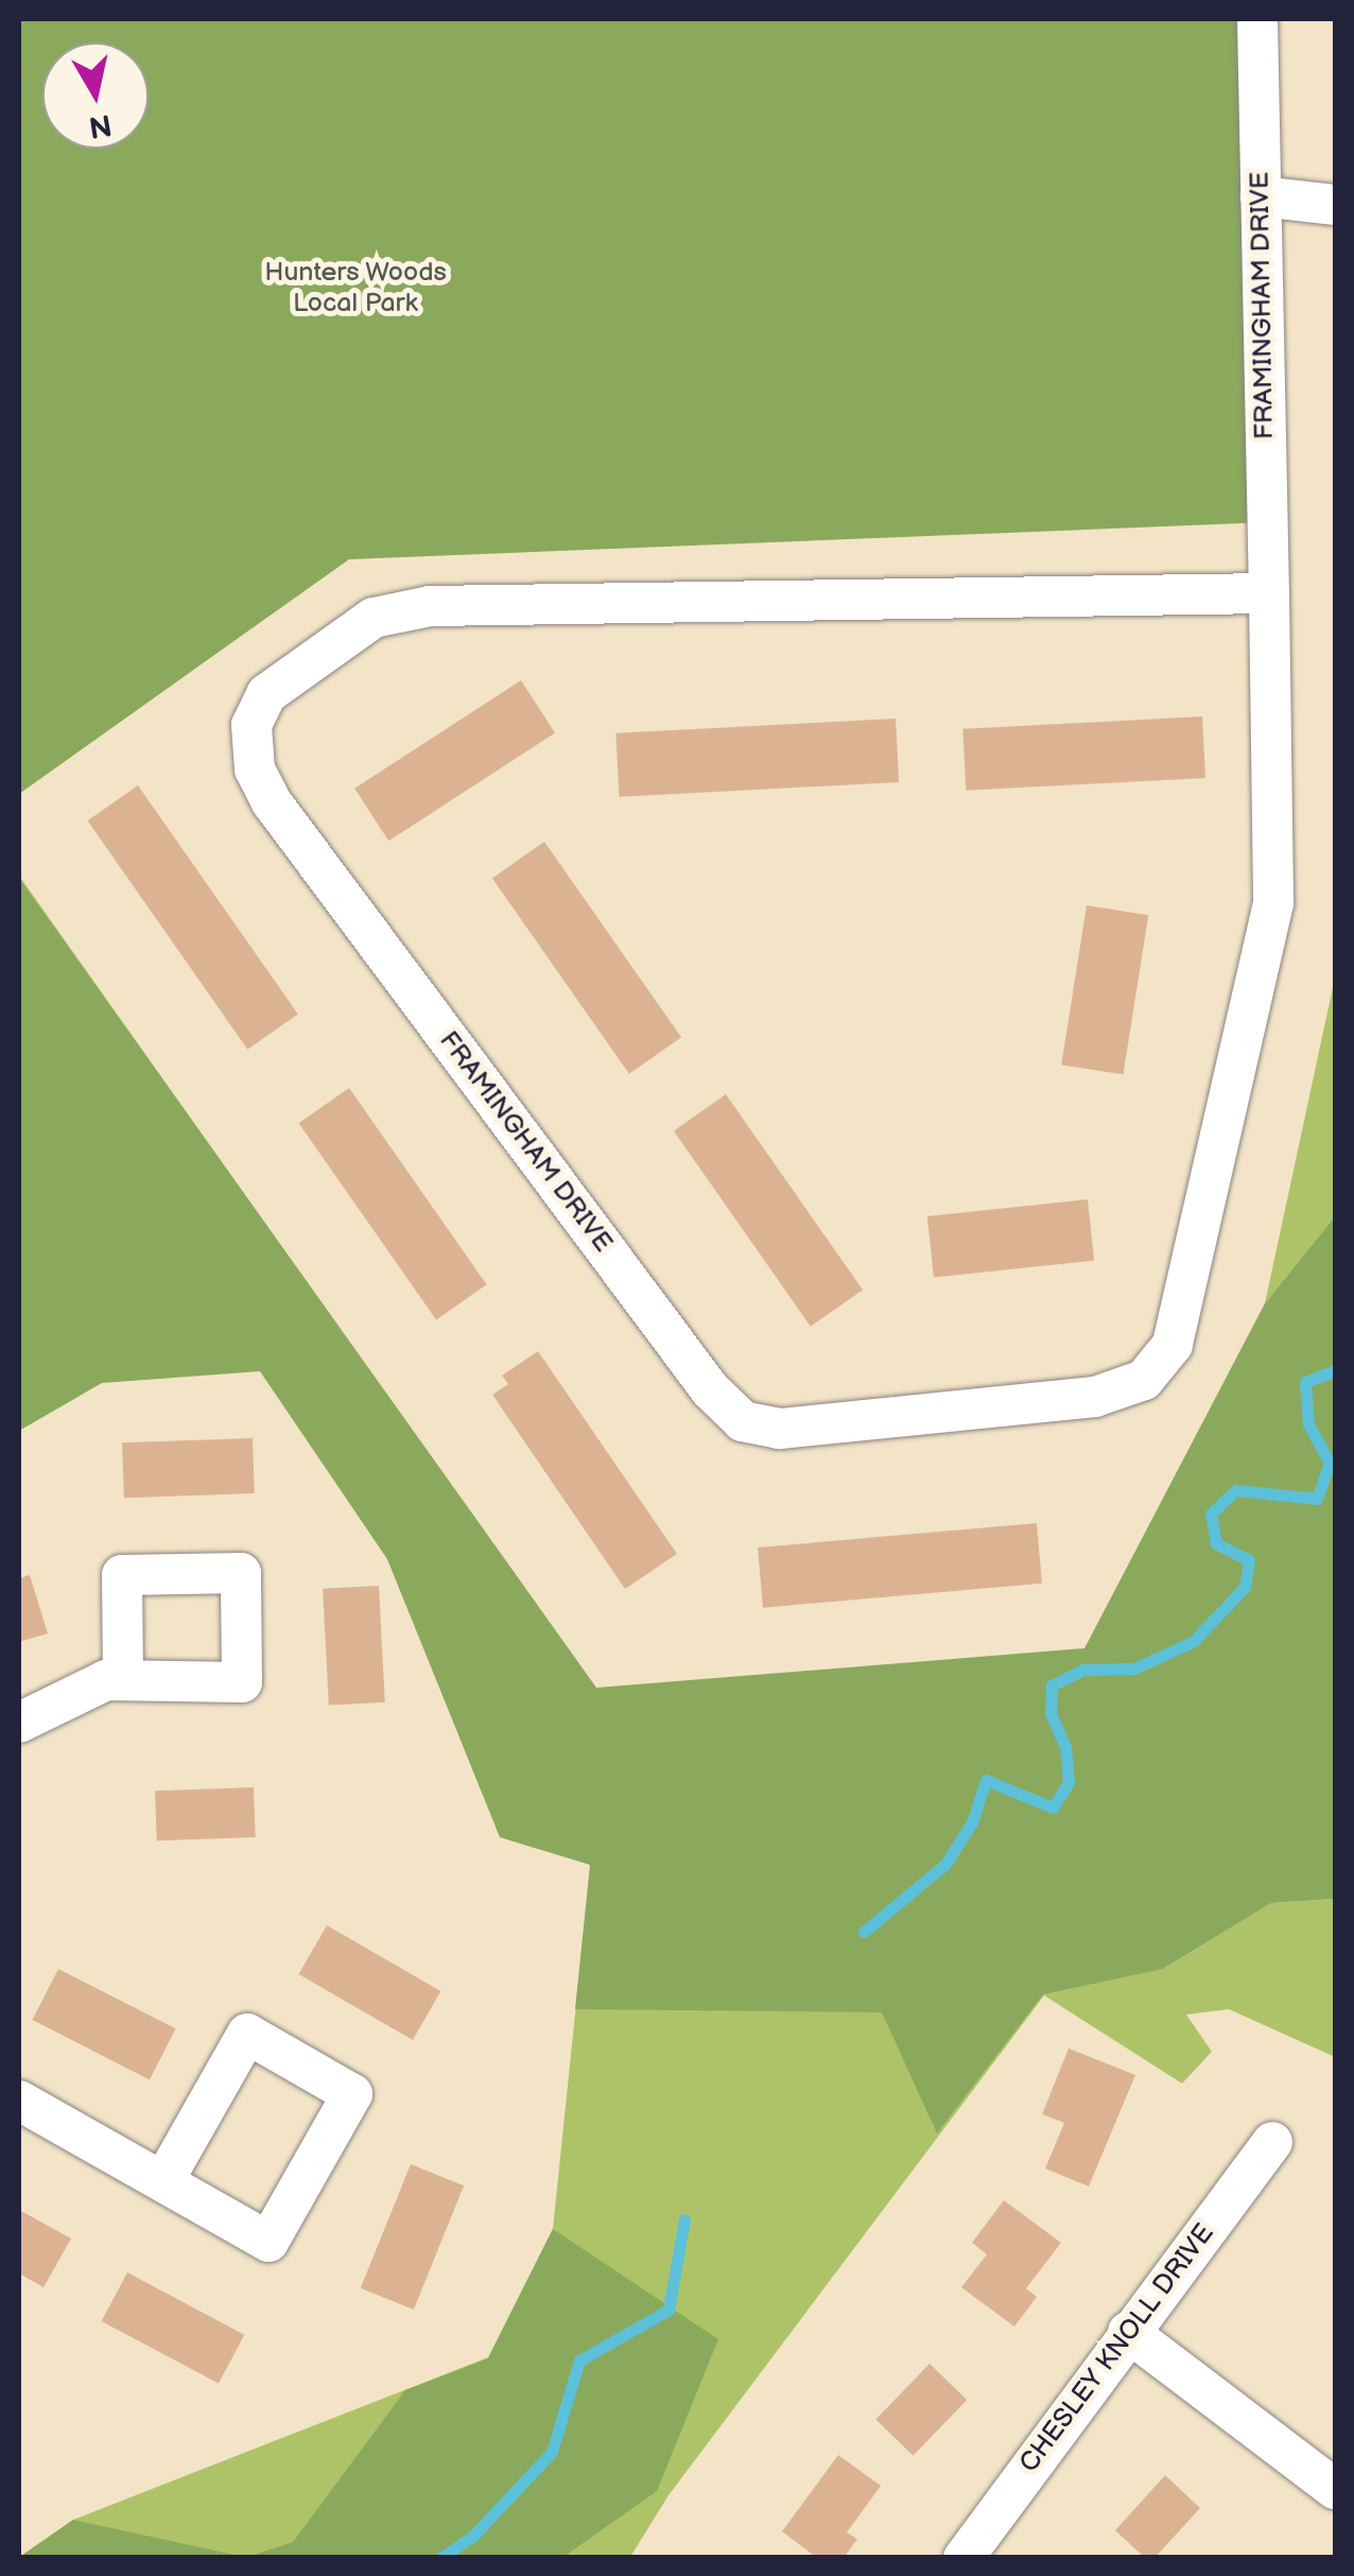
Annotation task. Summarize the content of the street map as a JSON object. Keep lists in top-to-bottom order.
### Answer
{
  "streets": {
    "street": ["FRAMINGHAM DRIVE", "CHESLEY KNOLL DRIVE"]
  },
  "parks": ["Hunters Woods Local Park"],
  "north": "bottom"
}
